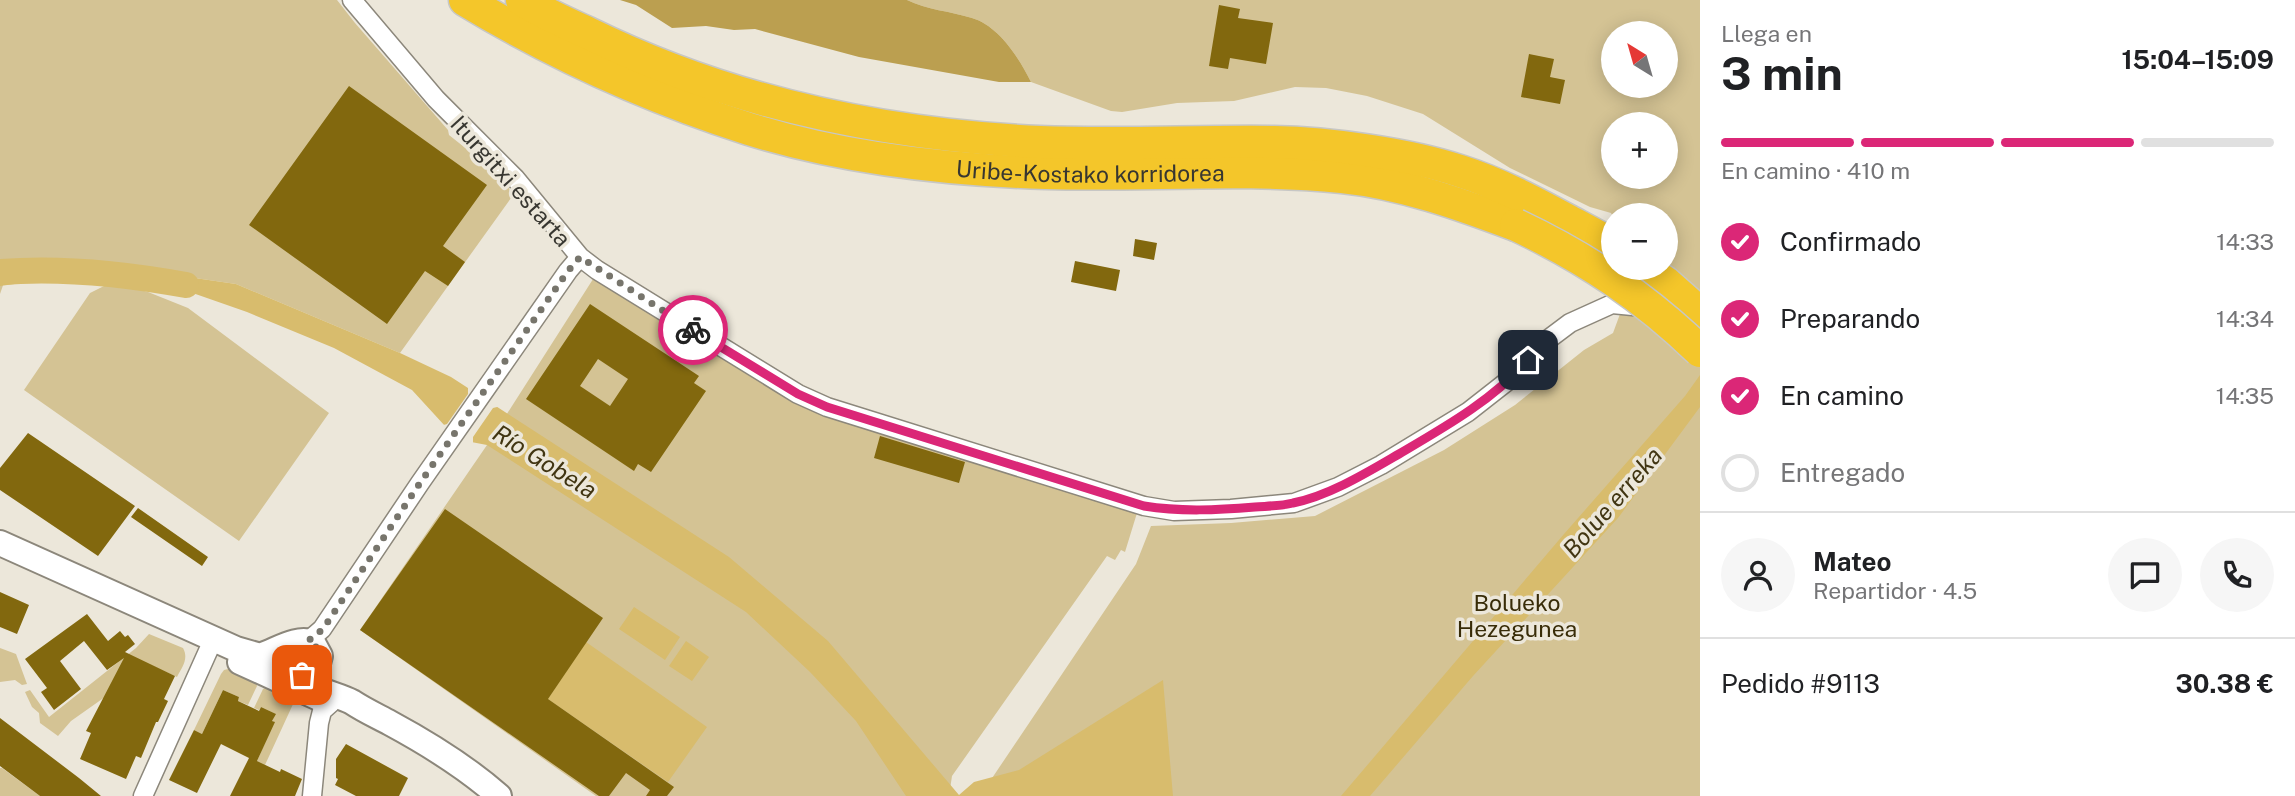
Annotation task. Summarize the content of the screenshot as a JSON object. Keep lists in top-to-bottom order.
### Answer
{
  "streets": {
    "highway": ["Uribe-Kostako korridorea"],
    "street": ["Iturgitxi estarta"]
  },
  "water": ["Río Gobela", "Bolue erreka"],
  "parks": ["Bolueko Hezegunea"],
  "north": "top left",
  "page": {
    "heading": ["3 min", "Llega en", "15:04–15:09"],
    "panel": [
      "Mateo",
      "Repartidor · 4.5",
      "Pedido #9113",
      "30.38 €"
    ],
    "map_buttons": ["+", "−"],
    "bar": "En camino · 410 m",
    "list": [
      ["Confirmado", "14:33"],
      ["Preparando", "14:34"],
      ["En camino", "14:35"],
      "Entregado"
    ]
  }
}
